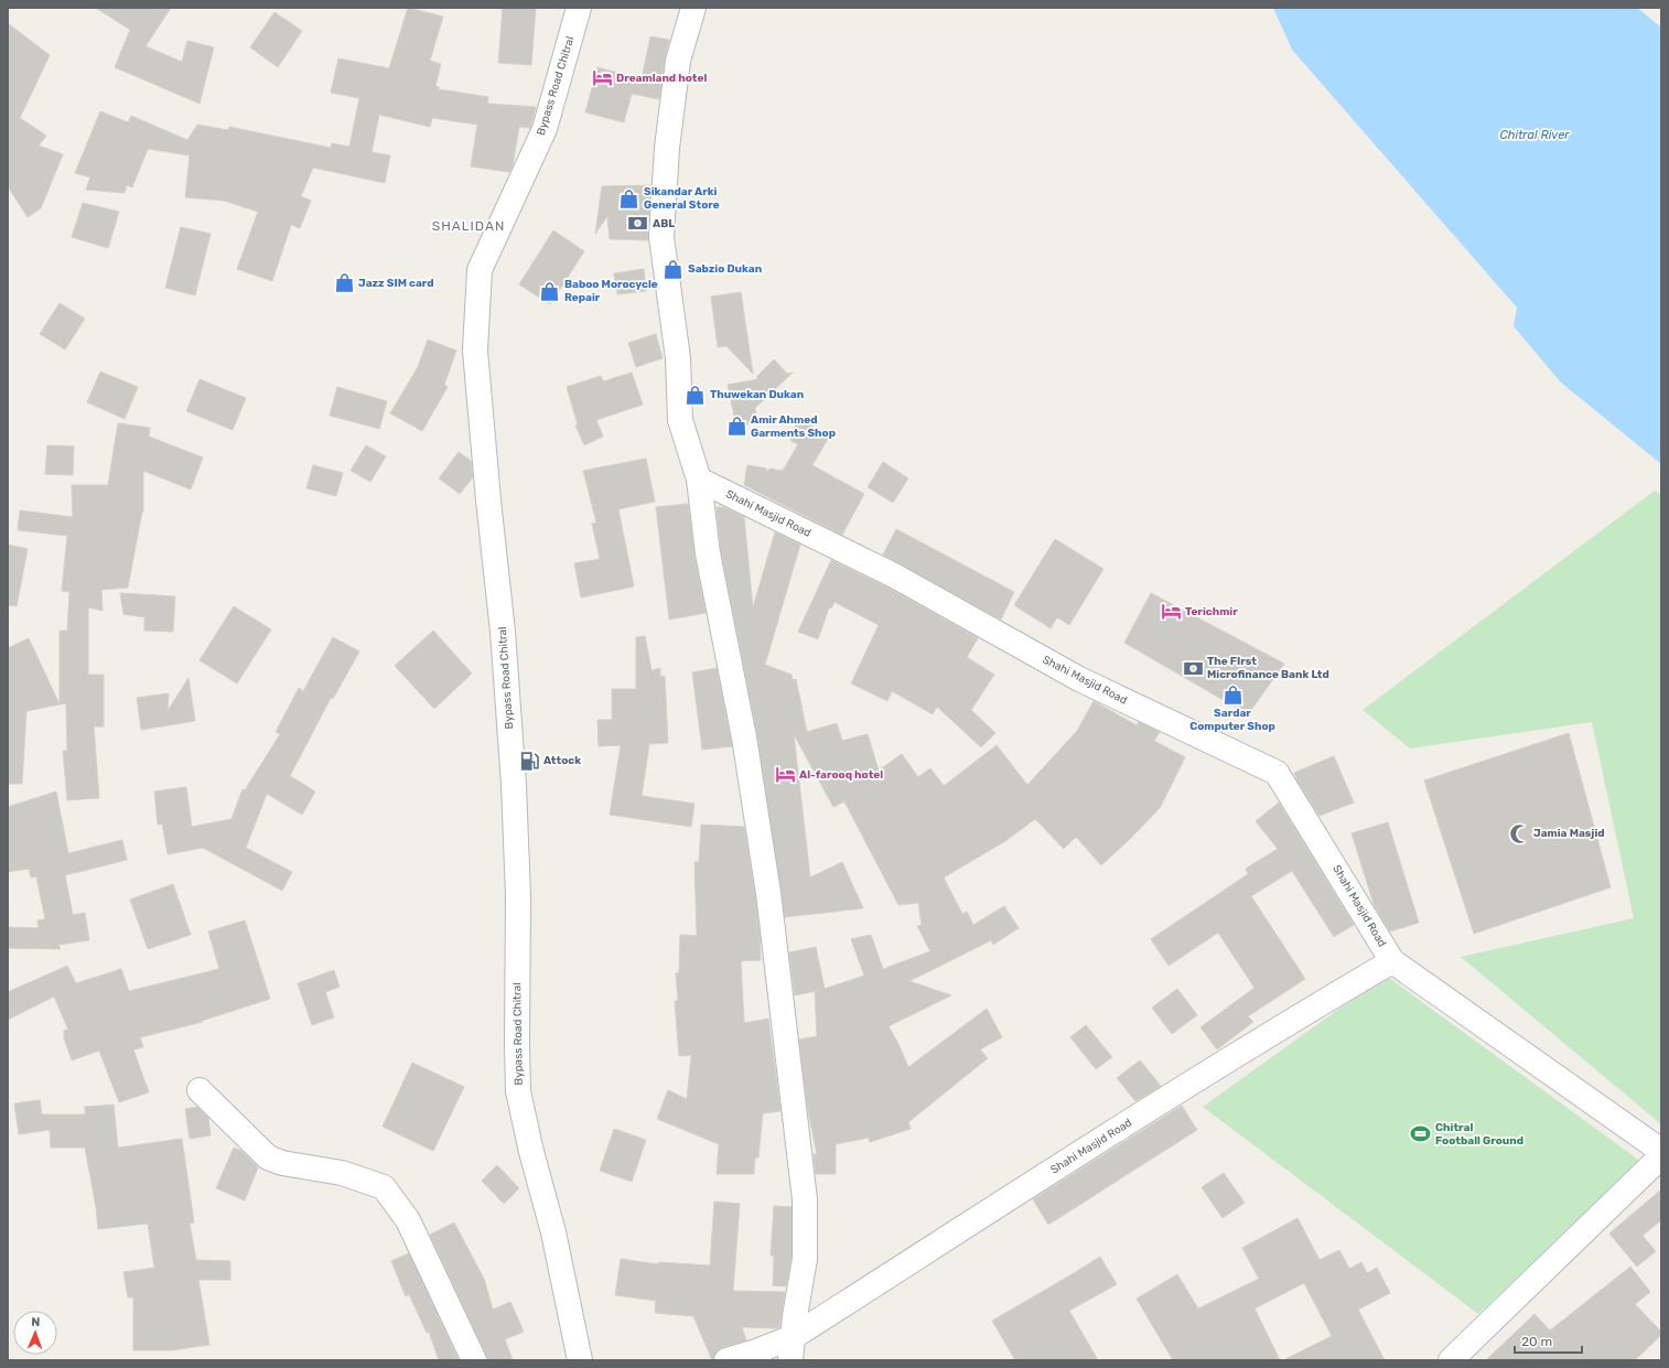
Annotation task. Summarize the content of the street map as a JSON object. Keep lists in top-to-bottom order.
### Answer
{
  "streets": {
    "street": ["Bypass Road Chitral", "Shahi Masjid Road"]
  },
  "districts": ["SHALIDAN"],
  "water": ["Chitral River"],
  "places": {
    "hotel": ["Dreamland hotel", "Terichmir", "Al-farooq hotel"],
    "shop": [
      "Sikandar Arki General Store",
      "Sabzio Dukan",
      "Jazz SIM card",
      "Baboo Morocycle Repair",
      "Thuwekan Dukan",
      "Amir Ahmed Garments Shop",
      "Sardar Computer Shop"
    ],
    "bank": ["ABL", "The FIrst Microfinance Bank Ltd"],
    "fuel station": ["Attock"],
    "mosque": ["Jamia Masjid"],
    "sports": ["Chitral Football Ground"]
  },
  "scale_bar": "20 m",
  "north": "top"
}
